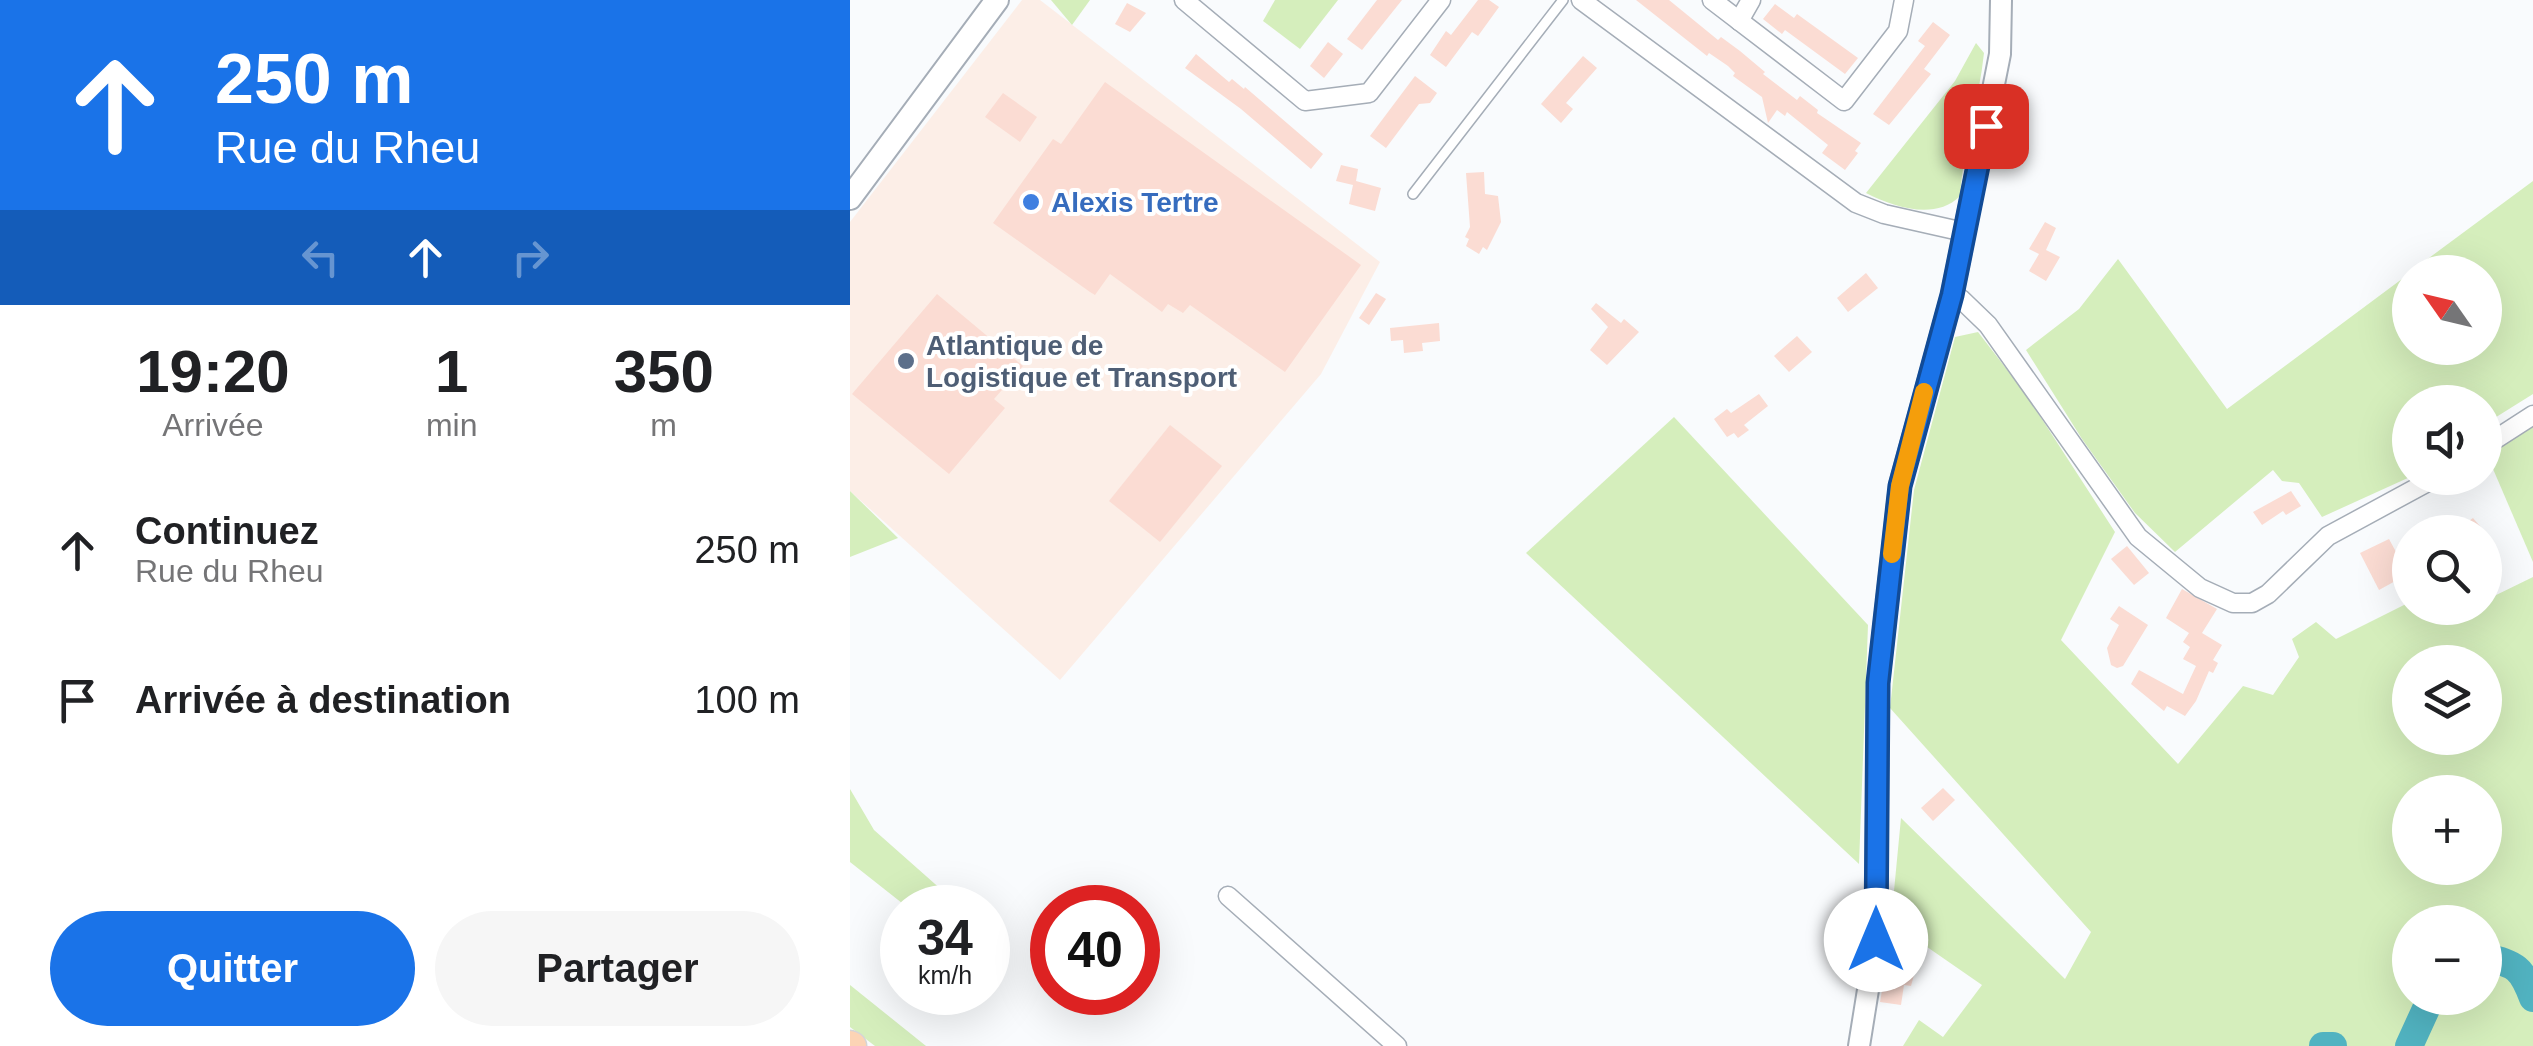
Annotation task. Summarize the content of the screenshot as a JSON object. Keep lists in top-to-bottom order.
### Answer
{
  "places": ["Alexis Tertre", "Atlantique de Logistique et Transport"],
  "north": "top left",
  "page": {
    "turn": ["250 m", "Rue du Rheu"],
    "map_buttons": ["+", "−"],
    "eta": [
      "19:20",
      "Arrivée",
      "1",
      "min",
      "350",
      "m"
    ],
    "list": [
      {
        "name": "Continuez",
        "note": "Rue du Rheu",
        "value": "250 m"
      },
      {
        "name": "Arrivée à destination",
        "value": "100 m"
      }
    ],
    "speed": "34 km/h",
    "limit": "40",
    "buttons": ["Quitter", "Partager"]
  }
}
